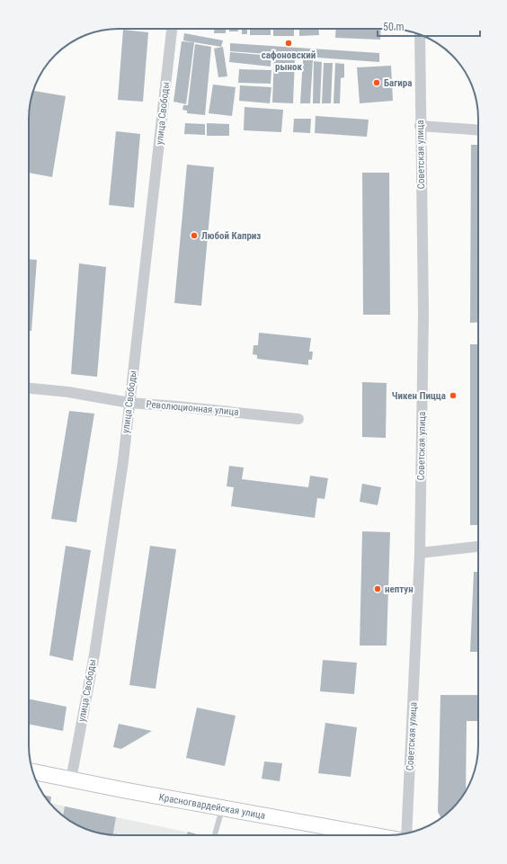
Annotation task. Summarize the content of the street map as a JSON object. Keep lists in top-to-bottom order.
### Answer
{
  "streets": {
    "street": [
      "улица Свободы",
      "Советская улица",
      "Революционная улица",
      "Красногвардейская улица"
    ]
  },
  "crossings": [
    ["улица Свободы", "Революционная улица"],
    ["улица Свободы", "Красногвардейская улица"]
  ],
  "places": [
    "сафоновский рынок",
    "Багира",
    "Любой Каприз",
    "Чикен Пицца",
    "нептун"
  ],
  "scale_bar": "50 m"
}
